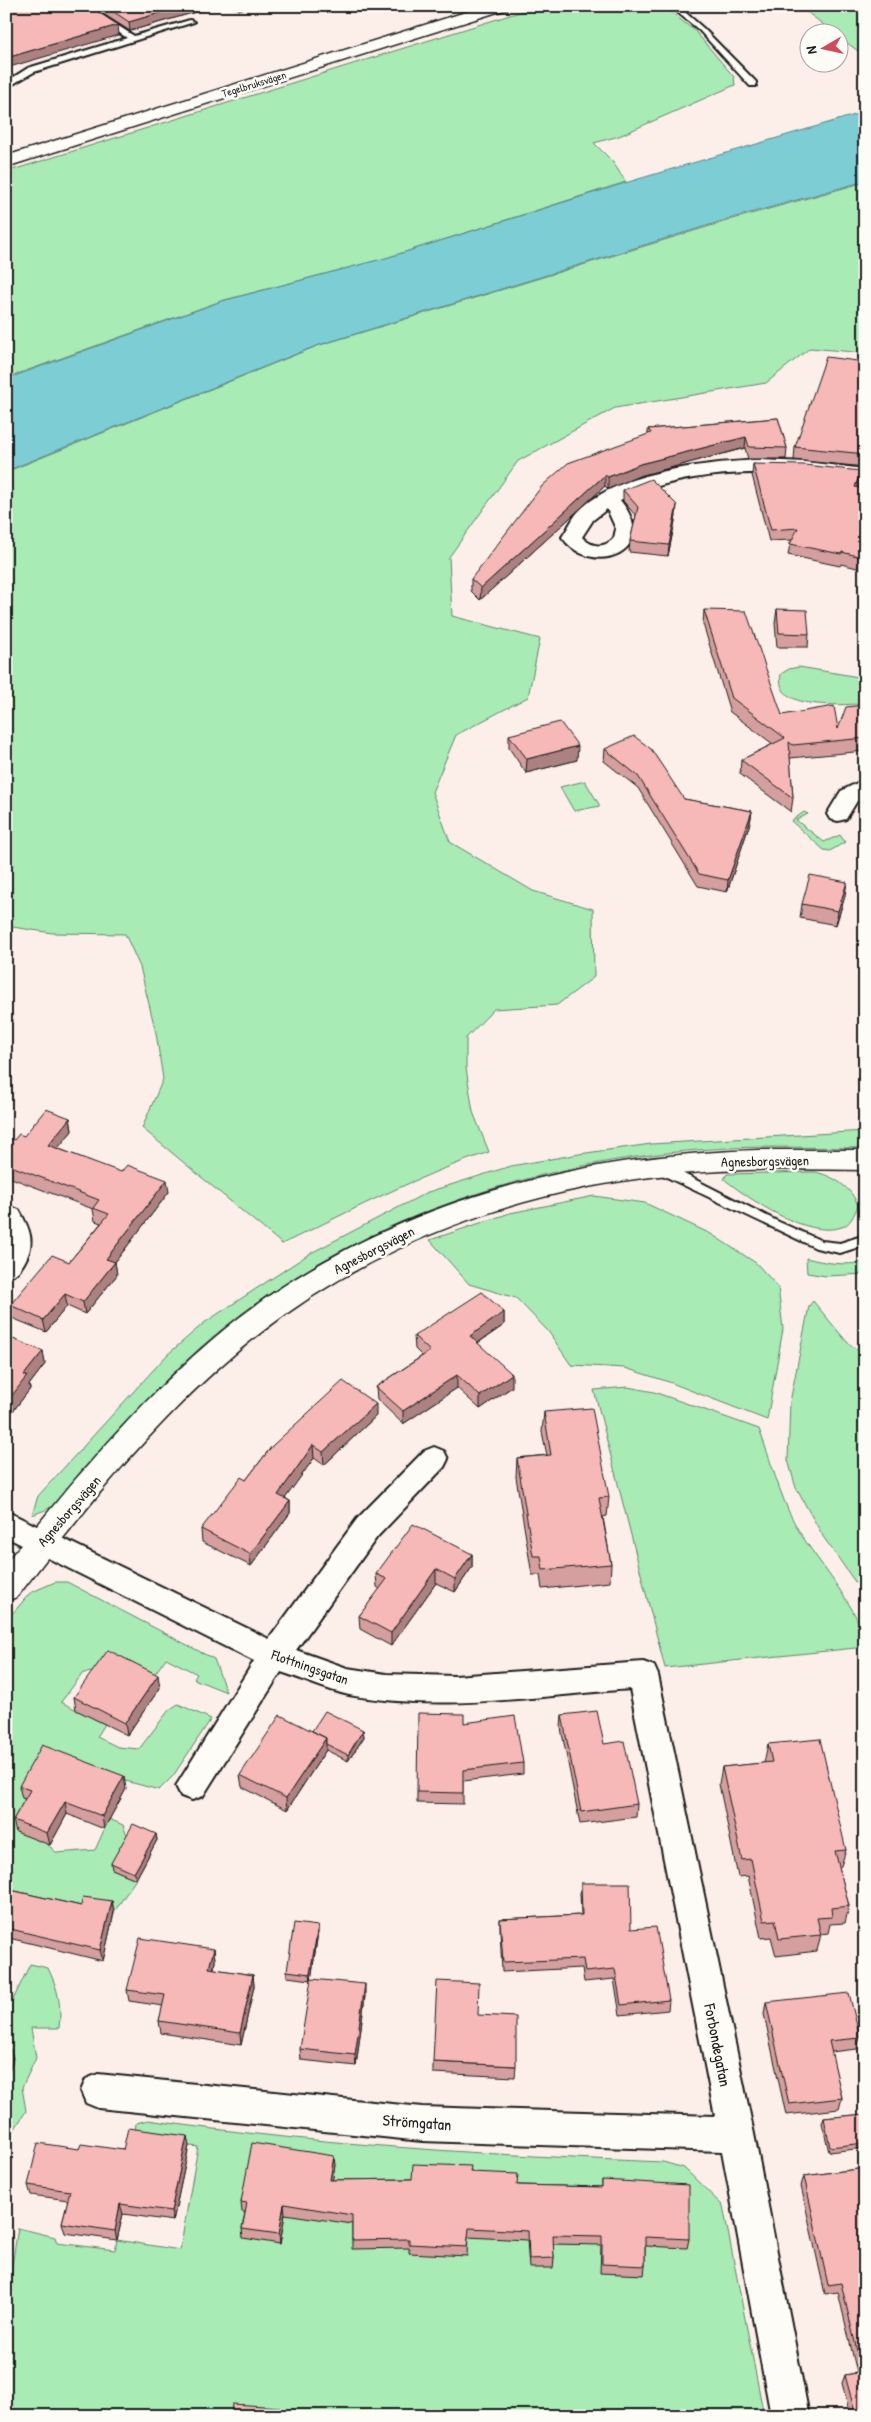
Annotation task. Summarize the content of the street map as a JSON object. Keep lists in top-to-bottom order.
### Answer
{
  "streets": {
    "street": [
      "Tegelbruksvägen",
      "Agnesborgsvägen",
      "Flottningsgatan",
      "Forbondegatan",
      "Strömgatan"
    ]
  },
  "crossings": [
    ["Agnesborgsvägen", "Flottningsgatan"],
    ["Flottningsgatan", "Forbondegatan"],
    ["Forbondegatan", "Strömgatan"]
  ],
  "north": "left"
}
